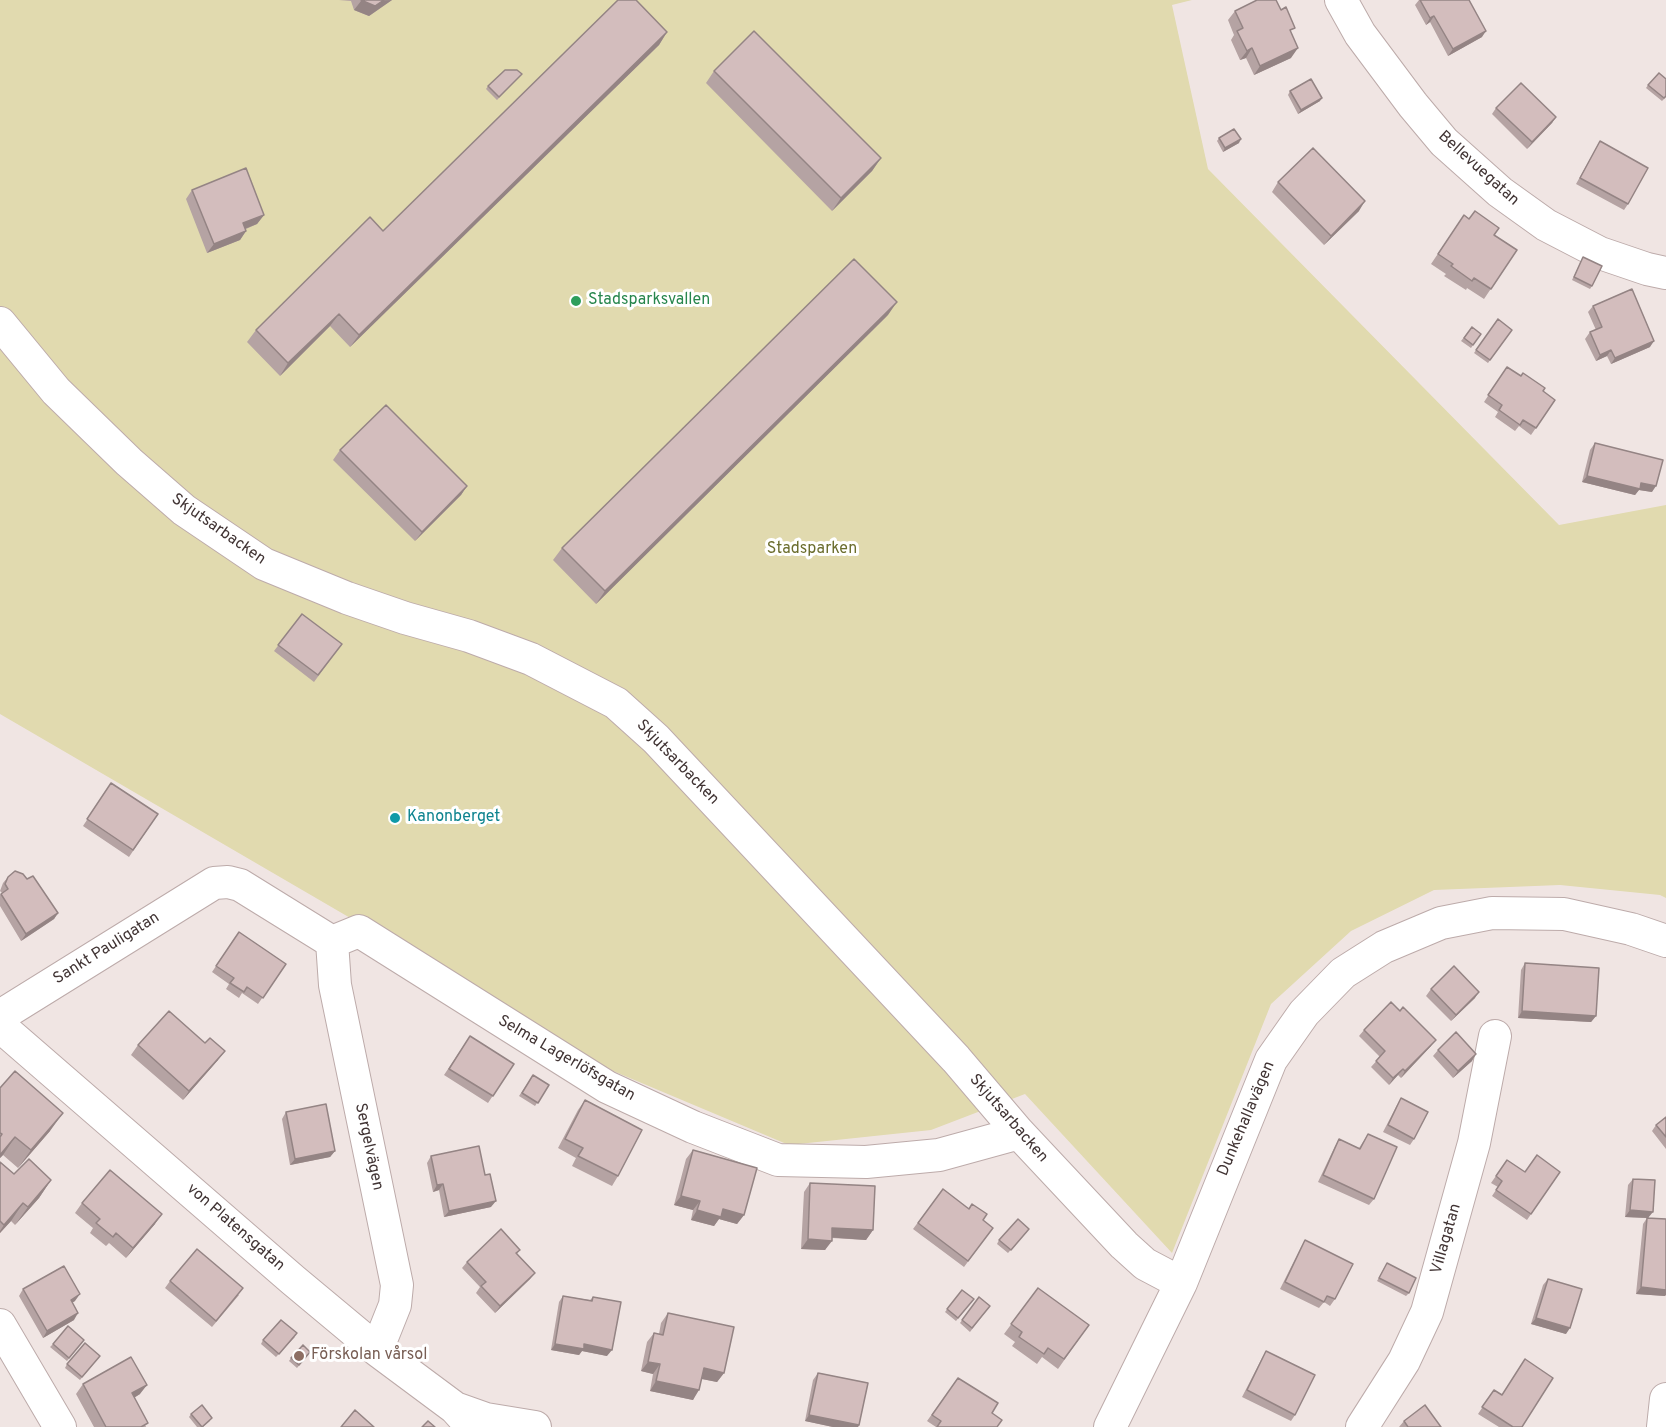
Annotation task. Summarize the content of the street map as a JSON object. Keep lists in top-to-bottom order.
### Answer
{
  "streets": {
    "street": [
      "Bellevuegatan",
      "Skjutsarbacken",
      "Sankt Pauligatan",
      "Selma Lagerlöfsgatan",
      "Dunkehallavägen",
      "Sergelvägen",
      "von Platensgatan",
      "Villagatan"
    ]
  },
  "crossings": [
    ["Skjutsarbacken", "Selma Lagerlöfsgatan"],
    ["Skjutsarbacken", "Dunkehallavägen"],
    ["Sankt Pauligatan", "Selma Lagerlöfsgatan"],
    ["Sankt Pauligatan", "Sergelvägen"],
    ["Selma Lagerlöfsgatan", "Sergelvägen"],
    ["Sergelvägen", "von Platensgatan"]
  ],
  "parks": ["Stadsparken"],
  "places": ["Stadsparksvallen", "Kanonberget", "Förskolan vårsol"]
}
